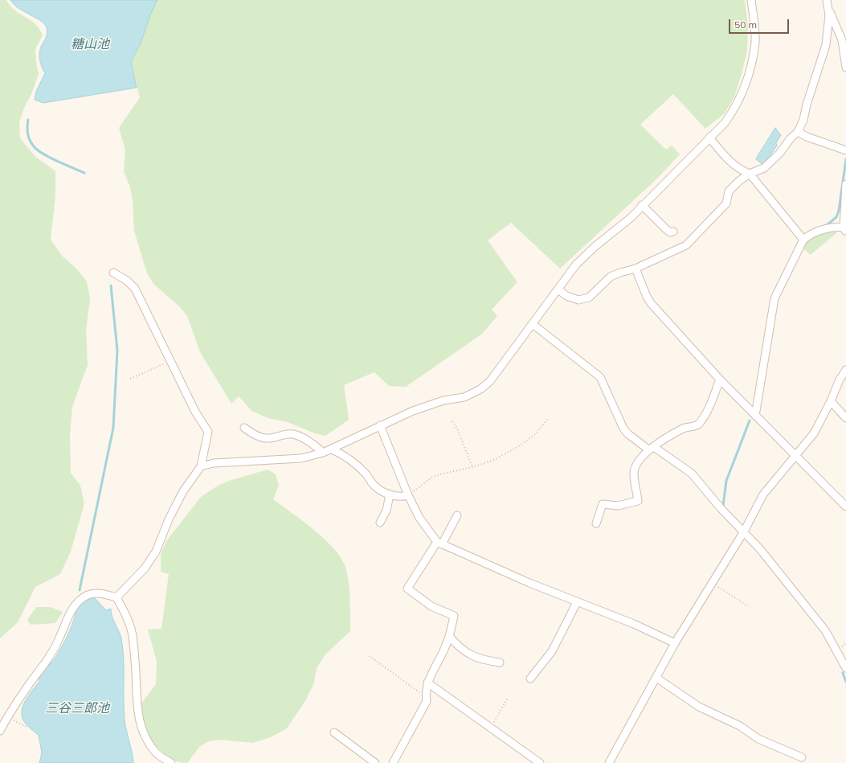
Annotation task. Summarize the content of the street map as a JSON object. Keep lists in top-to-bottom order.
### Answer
{
  "water": ["糖山池", "三谷三郎池"],
  "scale_bar": "50 m"
}
